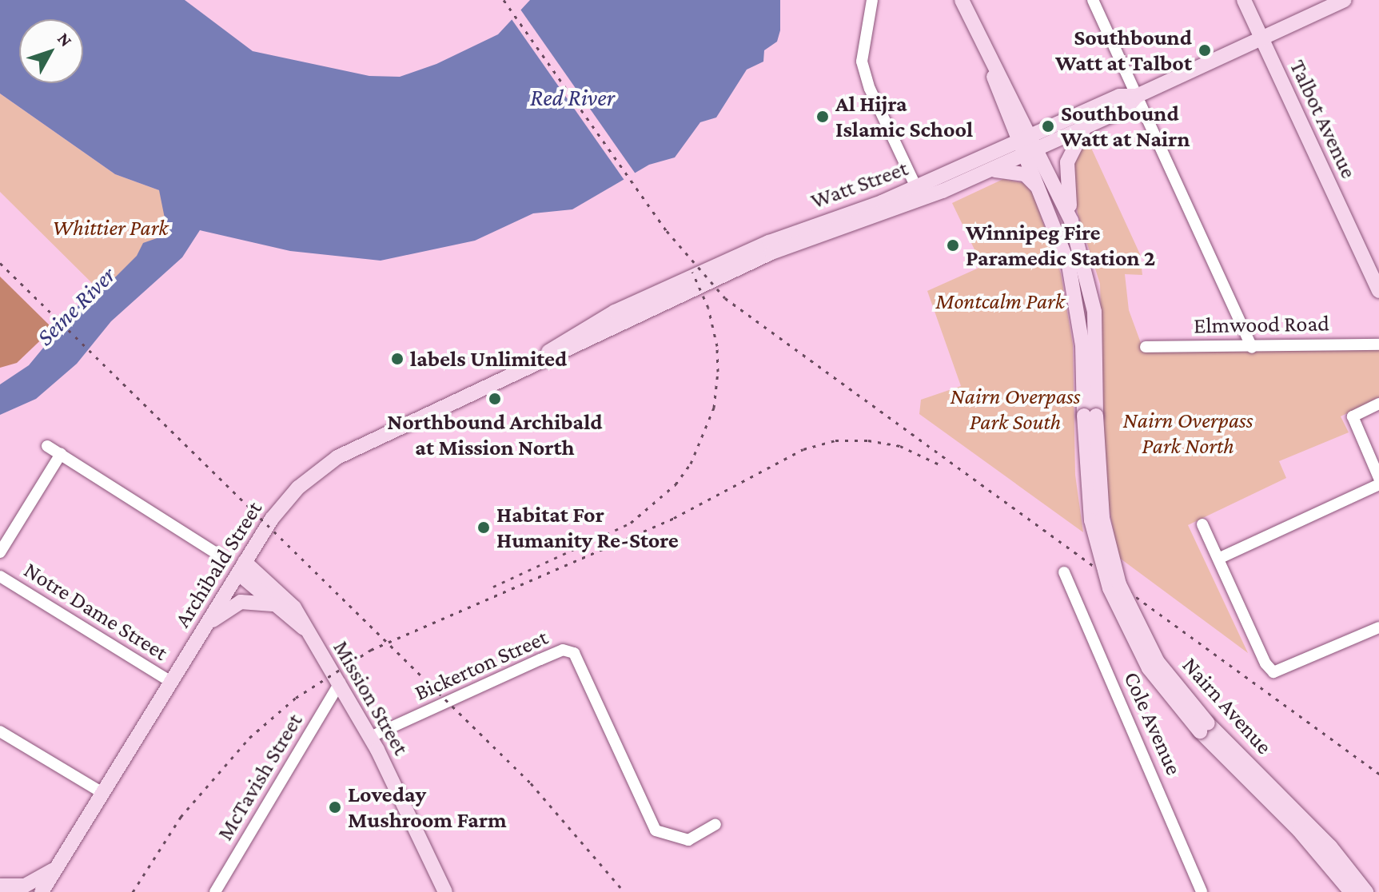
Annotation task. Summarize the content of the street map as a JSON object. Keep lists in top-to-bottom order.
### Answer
{
  "streets": {
    "main road": [
      "Talbot Avenue",
      "Watt Street",
      "Archibald Street",
      "Mission Street",
      "Nairn Avenue"
    ],
    "street": [
      "Elmwood Road",
      "Notre Dame Street",
      "Bickerton Street",
      "Cole Avenue",
      "McTavish Street"
    ]
  },
  "crossings": [
    ["Talbot Avenue", "Watt Street"],
    ["Watt Street", "Archibald Street"],
    ["Watt Street", "Nairn Avenue"],
    ["Archibald Street", "Notre Dame Street"],
    ["Archibald Street", "Mission Street"],
    ["Bickerton Street", "Mission Street"],
    ["Mission Street", "McTavish Street"]
  ],
  "water": ["Red River", "Seine River"],
  "parks": [
    "Whittier Park",
    "Montcalm Park",
    "Nairn Overpass Park South",
    "Nairn Overpass Park North"
  ],
  "places": [
    "Southbound Watt at Talbot",
    "Al Hijra Islamic School",
    "Southbound Watt at Nairn",
    "Winnipeg Fire Paramedic Station 2",
    "labels Unlimited",
    "Northbound Archibald at Mission North",
    "Habitat For Humanity Re-Store",
    "Loveday Mushroom Farm"
  ],
  "north": "top right"
}
